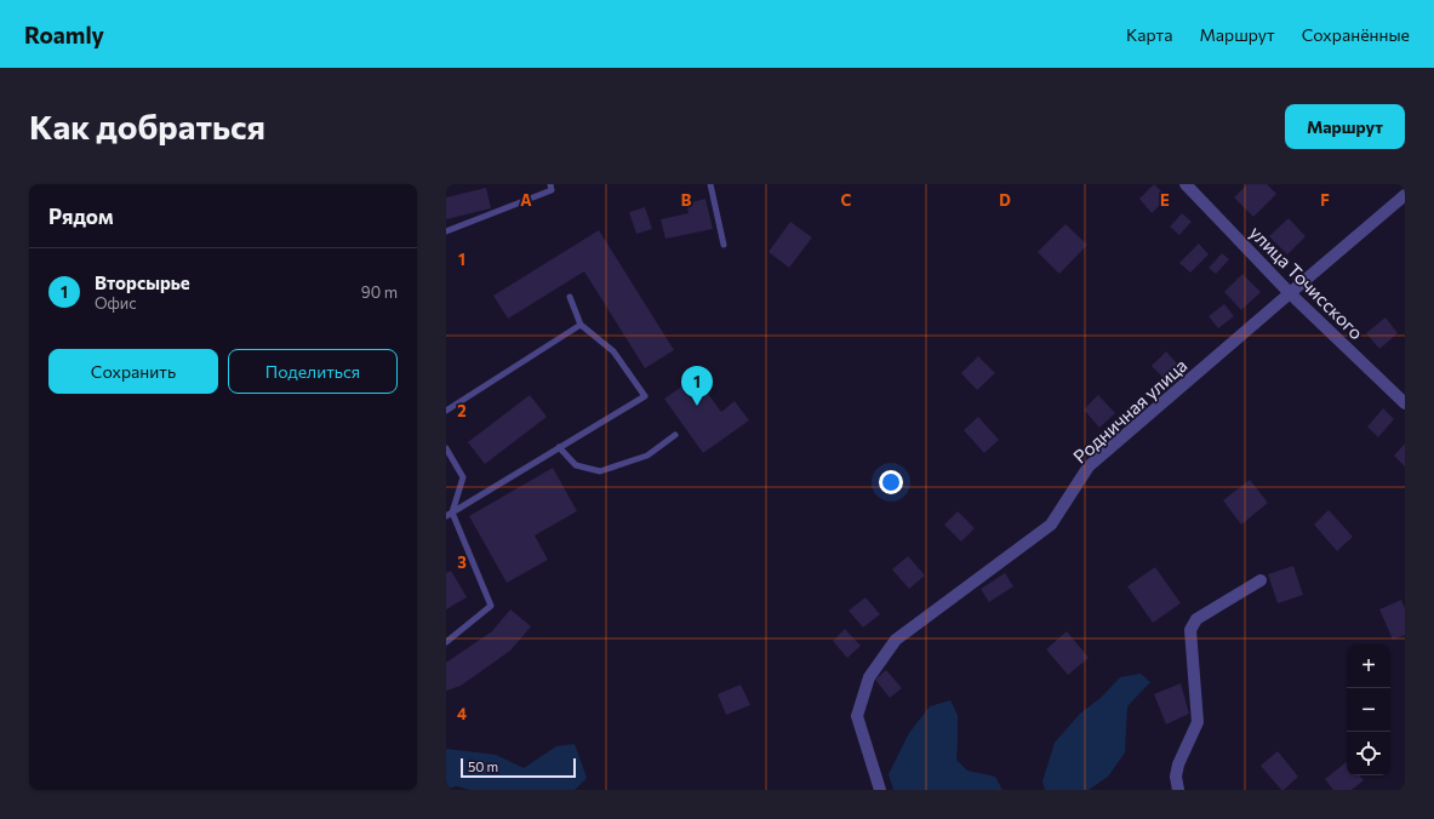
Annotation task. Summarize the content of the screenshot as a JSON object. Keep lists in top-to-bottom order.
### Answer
{
  "streets": {
    "street": ["улица Точисского", "Родничная улица"]
  },
  "crossings": [
    ["улица Точисского", "Родничная улица"]
  ],
  "scale_bar": "50 m",
  "page": {
    "header": "Roamly",
    "nav": ["Карта", "Маршрут", "Сохранённые"],
    "buttons": [
      "Маршрут",
      ["Сохранить", "Поделиться"]
    ],
    "title": "Как добраться",
    "heading": "Рядом",
    "list": [
      {
        "mark": "1",
        "name": "Вторсырье",
        "note": "Офис",
        "value": "90 m"
      }
    ],
    "pins": "1",
    "map_buttons": ["+", "−"],
    "scale": "50 m"
  },
  "grid": {
    "columns": [
      "A",
      "B",
      "C",
      "D",
      "E",
      "F"
    ],
    "rows": [
      "1",
      "2",
      "3",
      "4"
    ]
  }
}
